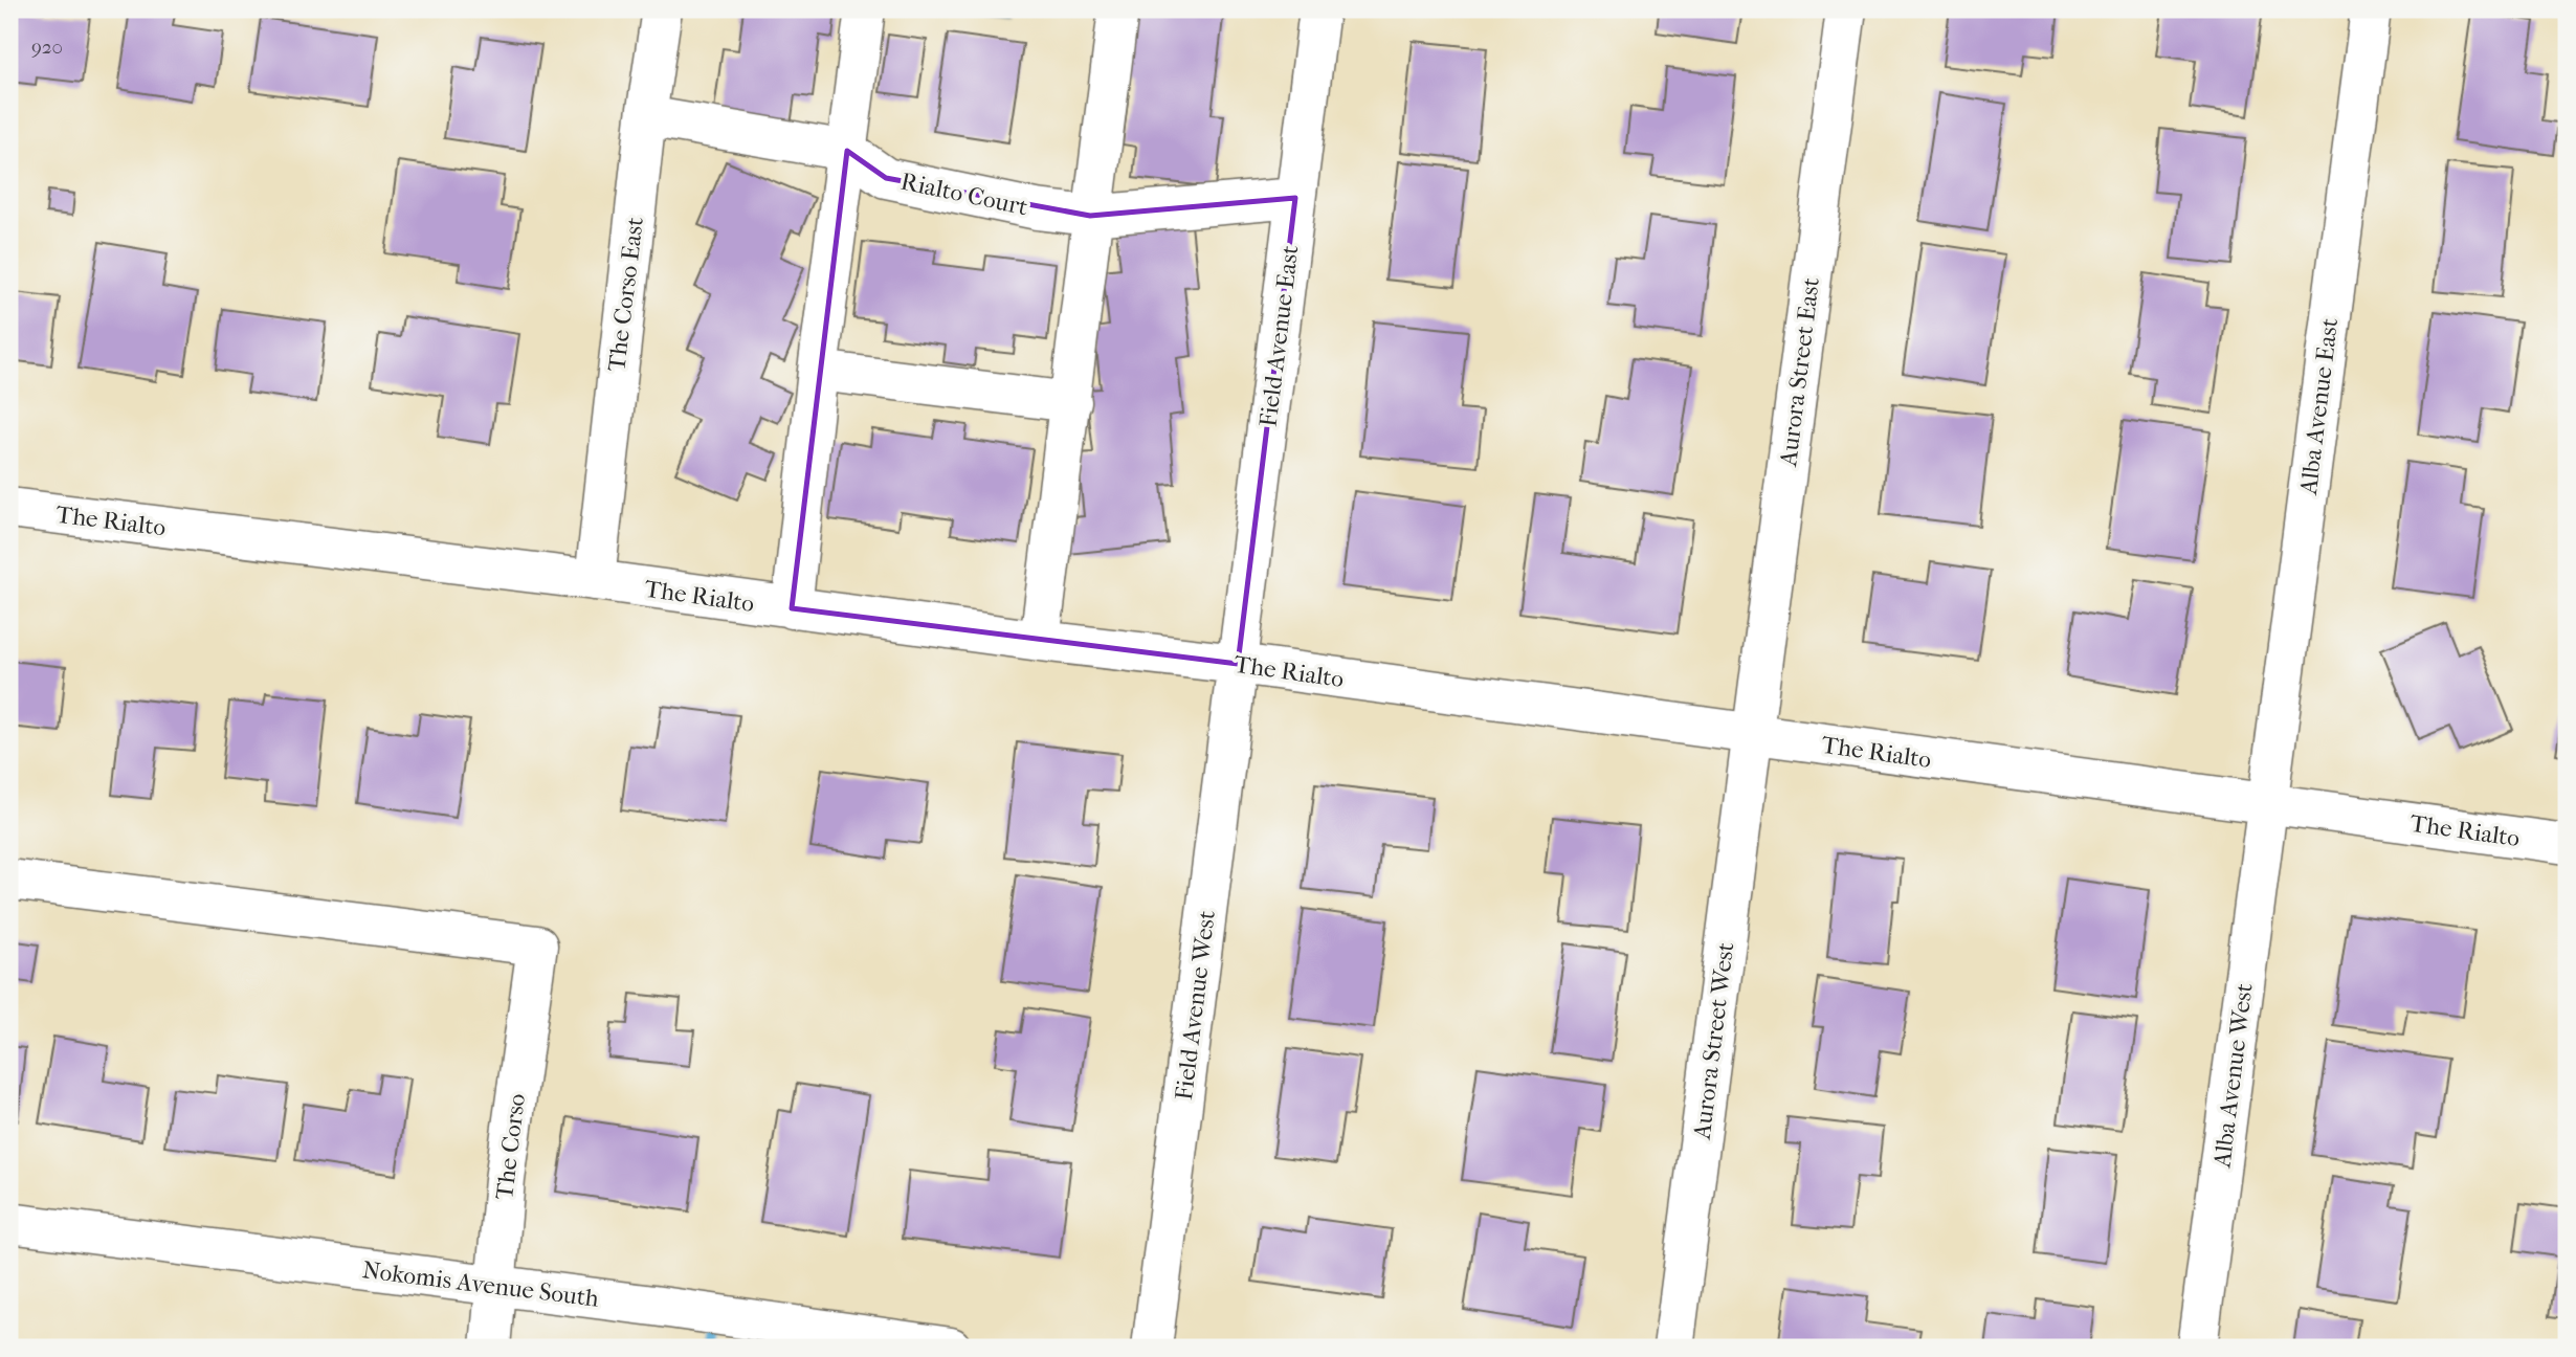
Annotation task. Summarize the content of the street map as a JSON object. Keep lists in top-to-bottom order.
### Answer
{
  "streets": {
    "street": [
      "Rialto Court",
      "The Corso East",
      "Field Avenue East",
      "Aurora Street East",
      "Alba Avenue East",
      "The Rialto",
      "Field Avenue West",
      "Aurora Street West",
      "Alba Avenue West",
      "The Corso",
      "Nokomis Avenue South"
    ]
  },
  "crossings": [
    ["Rialto Court", "Field Avenue East"],
    ["The Corso East", "The Rialto"],
    ["Field Avenue East", "The Rialto"],
    ["Field Avenue East", "Field Avenue West"],
    ["Aurora Street East", "The Rialto"],
    ["Aurora Street East", "Aurora Street West"],
    ["Alba Avenue East", "The Rialto"],
    ["Alba Avenue East", "Alba Avenue West"],
    ["The Rialto", "Field Avenue West"],
    ["The Rialto", "Aurora Street West"],
    ["The Rialto", "Alba Avenue West"],
    ["The Corso", "Nokomis Avenue South"]
  ],
  "house_numbers": ["920"]
}
